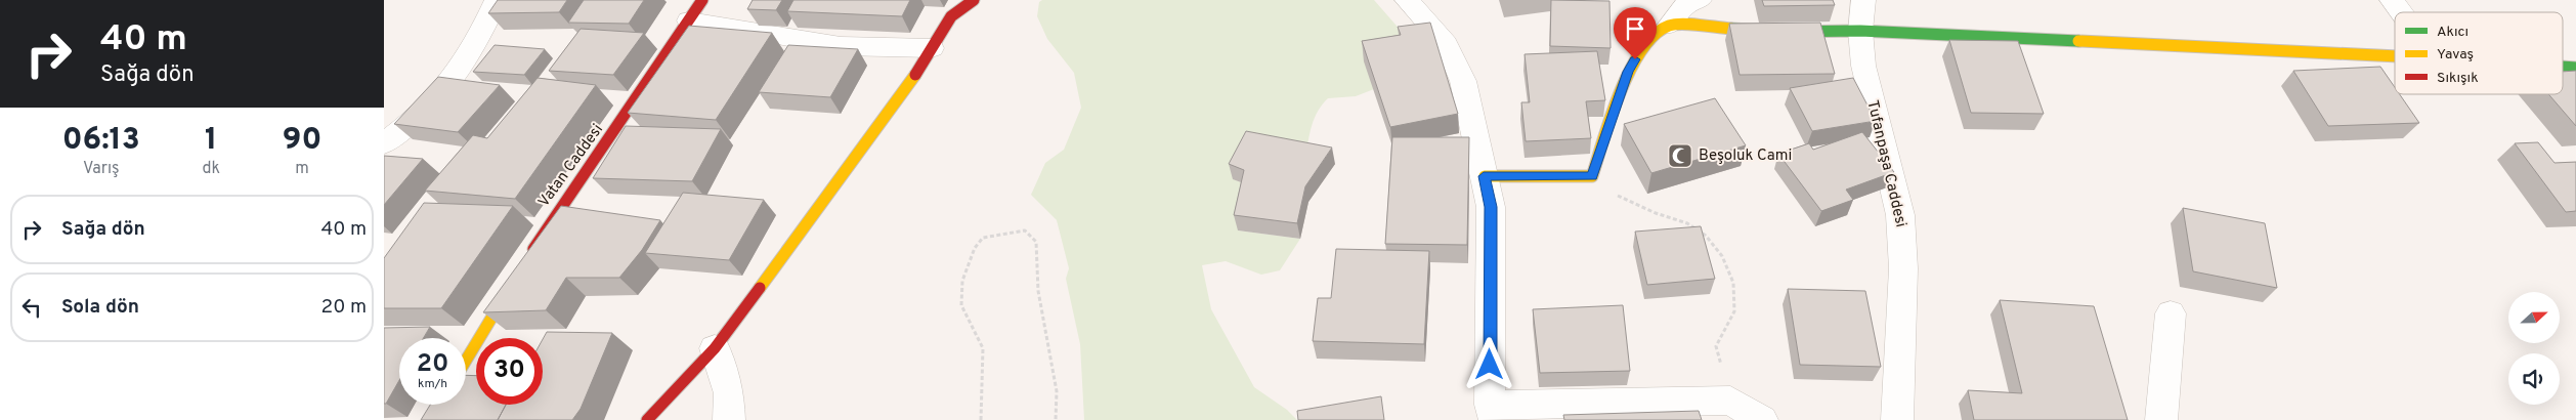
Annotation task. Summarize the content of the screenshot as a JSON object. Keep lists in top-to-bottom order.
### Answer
{
  "streets": {
    "street": ["Tufanpaşa Caddesi", "Vatan Caddesi"]
  },
  "places": {
    "mosque": ["Beşoluk Cami"]
  },
  "legend": ["Akıcı", "Yavaş", "Sıkışık"],
  "north": "right",
  "page": {
    "turn": ["40 m", "Sağa dön"],
    "eta": [
      "06:13",
      "Varış",
      "1",
      "dk",
      "90",
      "m"
    ],
    "list": [
      {
        "name": "Sağa dön",
        "value": "40 m"
      },
      {
        "name": "Sola dön",
        "value": "20 m"
      }
    ],
    "speed": "20 km/h",
    "limit": "30"
  }
}
